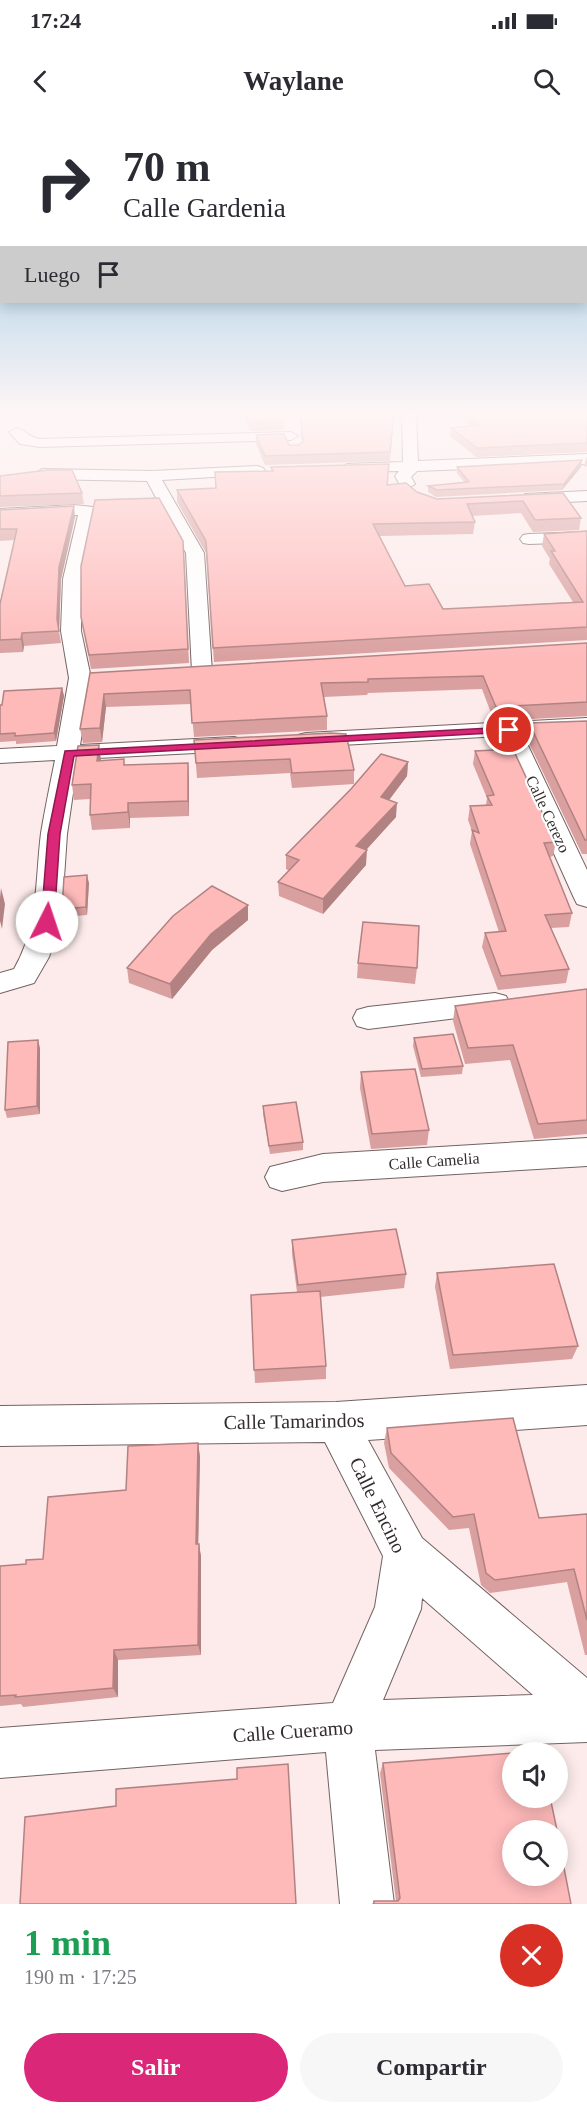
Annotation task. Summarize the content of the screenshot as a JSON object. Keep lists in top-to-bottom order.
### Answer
{
  "streets": {
    "street": [
      "Calle Cerezo",
      "Calle Camelia",
      "Calle Tamarindos",
      "Calle Encino",
      "Calle Cueramo"
    ]
  },
  "crossings": [
    ["Calle Tamarindos", "Calle Encino"],
    ["Calle Encino", "Calle Cueramo"]
  ],
  "page": {
    "status": "17:24",
    "header": "Waylane",
    "turn": ["70 m", "Calle Gardenia"],
    "then": "Luego",
    "heading": ["1 min", "190 m · 17:25"],
    "buttons": ["Salir", "Compartir"]
  }
}
